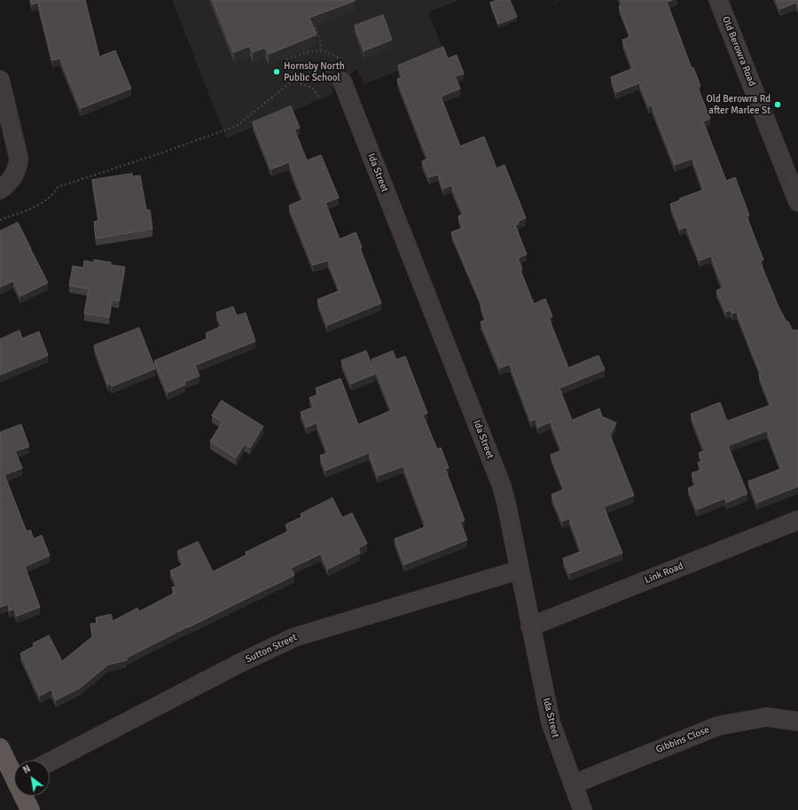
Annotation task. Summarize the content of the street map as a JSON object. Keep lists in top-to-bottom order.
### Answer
{
  "streets": {
    "street": [
      "Old Berowra Road",
      "Ida Street",
      "Link Road",
      "Sutton Street",
      "Gibbins Close"
    ]
  },
  "crossings": [
    ["Ida Street", "Link Road"],
    ["Ida Street", "Sutton Street"],
    ["Ida Street", "Gibbins Close"]
  ],
  "places": ["Hornsby North Public School", "Old Berowra Rd after Marlee St"],
  "north": "top left"
}
